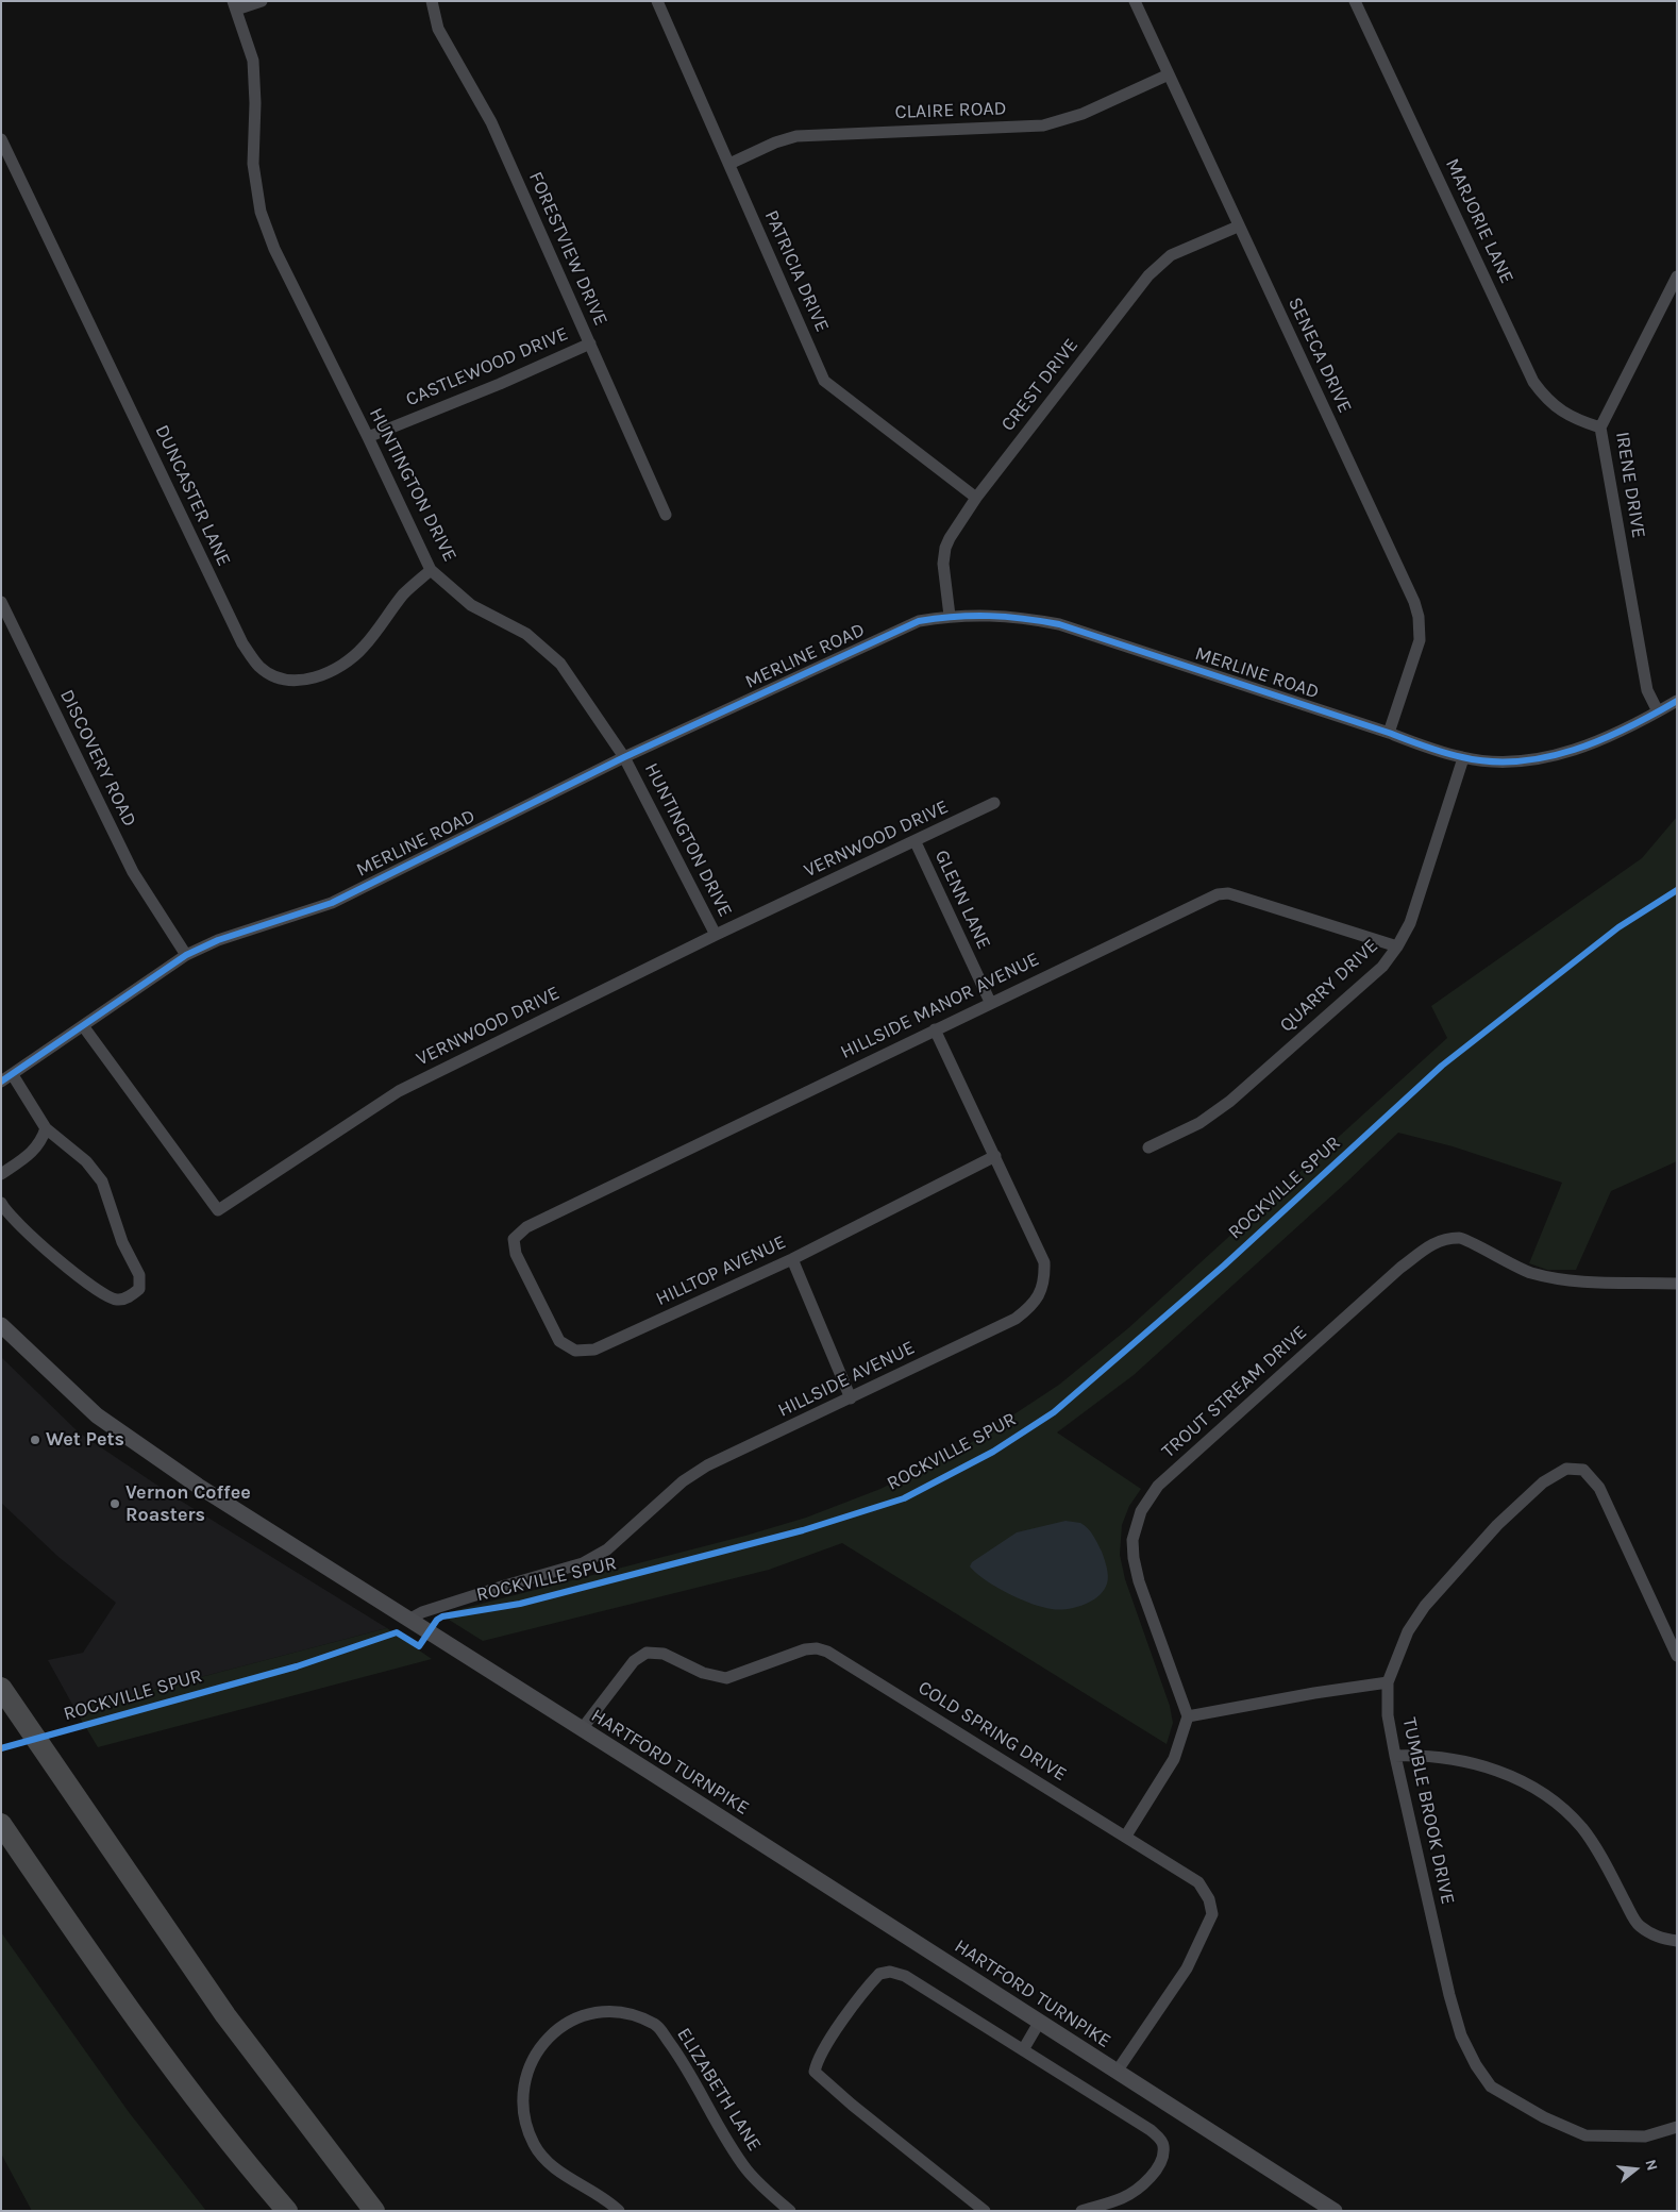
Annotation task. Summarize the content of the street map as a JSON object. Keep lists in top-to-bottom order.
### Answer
{
  "streets": {
    "main road": ["HARTFORD TURNPIKE"],
    "street": [
      "CLAIRE ROAD",
      "MARJORIE LANE",
      "FORESTVIEW DRIVE",
      "PATRICIA DRIVE",
      "SENECA DRIVE",
      "CASTLEWOOD DRIVE",
      "CREST DRIVE",
      "HUNTINGTON DRIVE",
      "IRENE DRIVE",
      "DUNCASTER LANE",
      "MERLINE ROAD",
      "DISCOVERY ROAD",
      "VERNWOOD DRIVE",
      "GLENN LANE",
      "QUARRY DRIVE",
      "HILLSIDE MANOR AVENUE",
      "HILLTOP AVENUE",
      "HILLSIDE AVENUE",
      "TROUT STREAM DRIVE",
      "COLD SPRING DRIVE",
      "TUMBLE BROOK DRIVE",
      "ELIZABETH LANE"
    ],
    "cycle path": ["ROCKVILLE SPUR"]
  },
  "crossings": [
    ["CLAIRE ROAD", "PATRICIA DRIVE"],
    ["CLAIRE ROAD", "SENECA DRIVE"],
    ["MARJORIE LANE", "IRENE DRIVE"],
    ["FORESTVIEW DRIVE", "CASTLEWOOD DRIVE"],
    ["PATRICIA DRIVE", "CREST DRIVE"],
    ["SENECA DRIVE", "CREST DRIVE"],
    ["SENECA DRIVE", "MERLINE ROAD"],
    ["CASTLEWOOD DRIVE", "HUNTINGTON DRIVE"],
    ["CREST DRIVE", "MERLINE ROAD"],
    ["HUNTINGTON DRIVE", "DUNCASTER LANE"],
    ["HUNTINGTON DRIVE", "MERLINE ROAD"],
    ["HUNTINGTON DRIVE", "VERNWOOD DRIVE"],
    ["IRENE DRIVE", "MERLINE ROAD"],
    ["MERLINE ROAD", "DISCOVERY ROAD"],
    ["MERLINE ROAD", "VERNWOOD DRIVE"],
    ["MERLINE ROAD", "QUARRY DRIVE"],
    ["VERNWOOD DRIVE", "GLENN LANE"],
    ["GLENN LANE", "HILLSIDE MANOR AVENUE"],
    ["QUARRY DRIVE", "HILLSIDE MANOR AVENUE"],
    ["HILLSIDE MANOR AVENUE", "HILLTOP AVENUE"],
    ["HILLSIDE MANOR AVENUE", "HILLSIDE AVENUE"],
    ["HILLTOP AVENUE", "HILLSIDE AVENUE"],
    ["HILLSIDE AVENUE", "HARTFORD TURNPIKE"],
    ["COLD SPRING DRIVE", "HARTFORD TURNPIKE"]
  ],
  "places": ["Wet Pets", "Vernon Coffee Roasters"],
  "north": "right"
}
